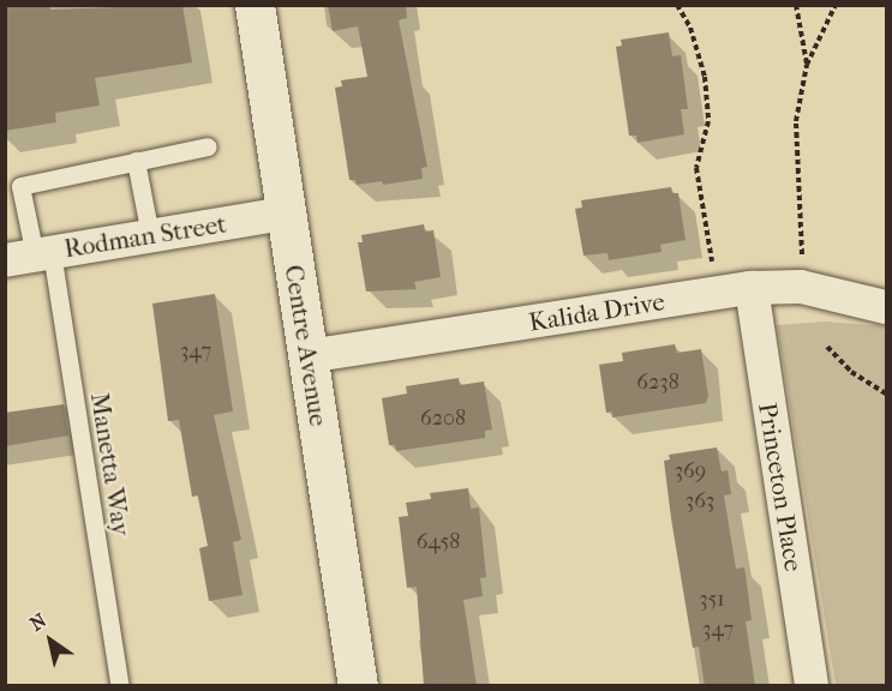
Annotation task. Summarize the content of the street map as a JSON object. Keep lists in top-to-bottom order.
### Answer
{
  "streets": {
    "main road": ["Centre Avenue"],
    "street": ["Rodman Street", "Kalida Drive", "Princeton Place"],
    "lane": ["Manetta Way"]
  },
  "crossings": [
    ["Rodman Street", "Centre Avenue"],
    ["Rodman Street", "Manetta Way"],
    ["Kalida Drive", "Centre Avenue"],
    ["Kalida Drive", "Princeton Place"]
  ],
  "house_numbers": [
    "347",
    "6238",
    "6208",
    "369",
    "363",
    "6458",
    "351",
    "347"
  ],
  "north": "top left"
}
